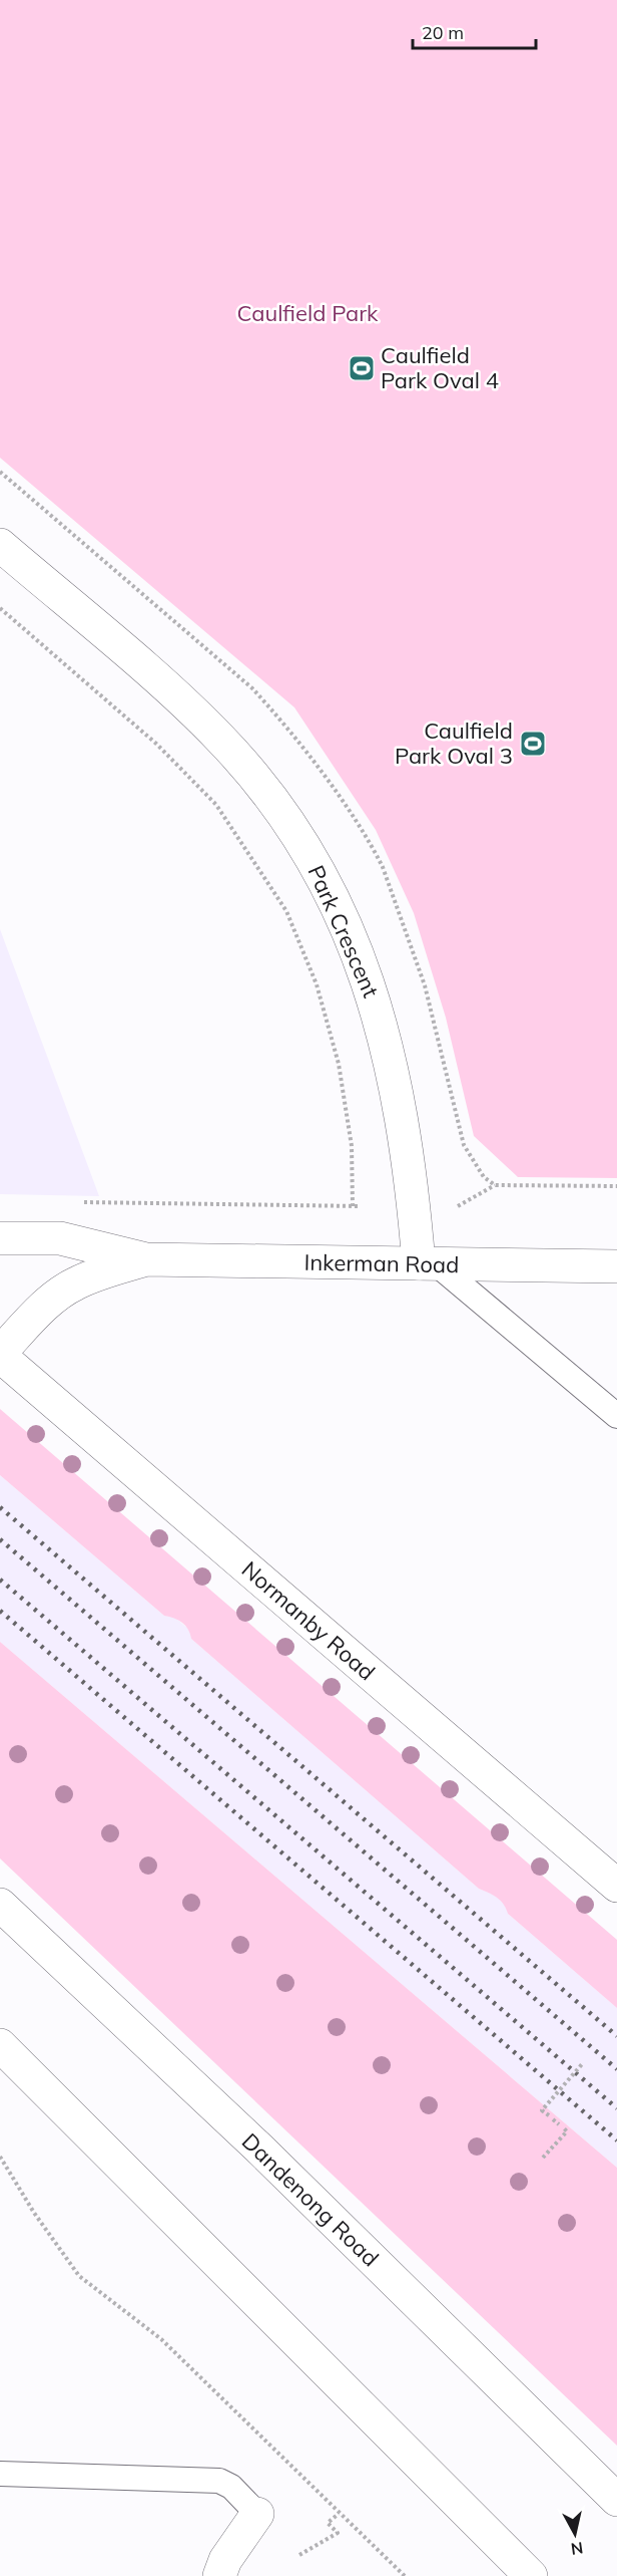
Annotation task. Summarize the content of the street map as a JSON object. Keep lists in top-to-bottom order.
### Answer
{
  "streets": {
    "main road": [
      "Park Crescent",
      "Inkerman Road",
      "Normanby Road",
      "Dandenong Road"
    ]
  },
  "crossings": [
    ["Park Crescent", "Inkerman Road"],
    ["Inkerman Road", "Normanby Road"]
  ],
  "parks": ["Caulfield Park"],
  "places": {
    "sports": ["Caulfield Park Oval 4", "Caulfield Park Oval 3"]
  },
  "scale_bar": "20 m",
  "north": "bottom"
}
